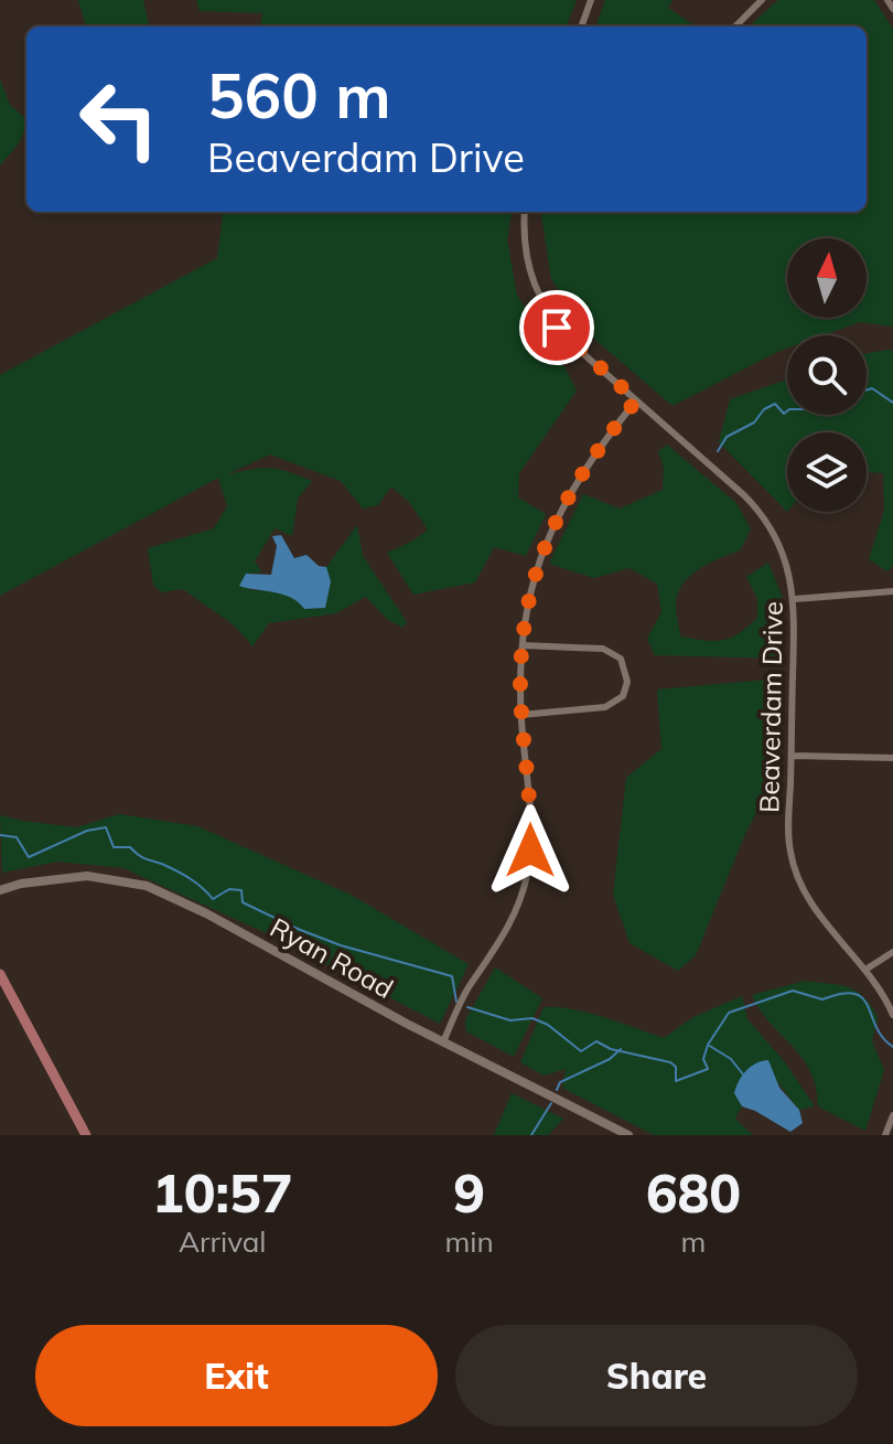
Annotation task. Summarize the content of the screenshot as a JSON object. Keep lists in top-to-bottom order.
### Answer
{
  "streets": {
    "main road": ["Ryan Road"],
    "street": ["Beaverdam Drive"]
  },
  "north": "top",
  "page": {
    "turn": ["560 m", "Beaverdam Drive"],
    "eta": [
      "10:57",
      "Arrival",
      "9",
      "min",
      "680",
      "m"
    ],
    "buttons": ["Exit", "Share"]
  }
}
